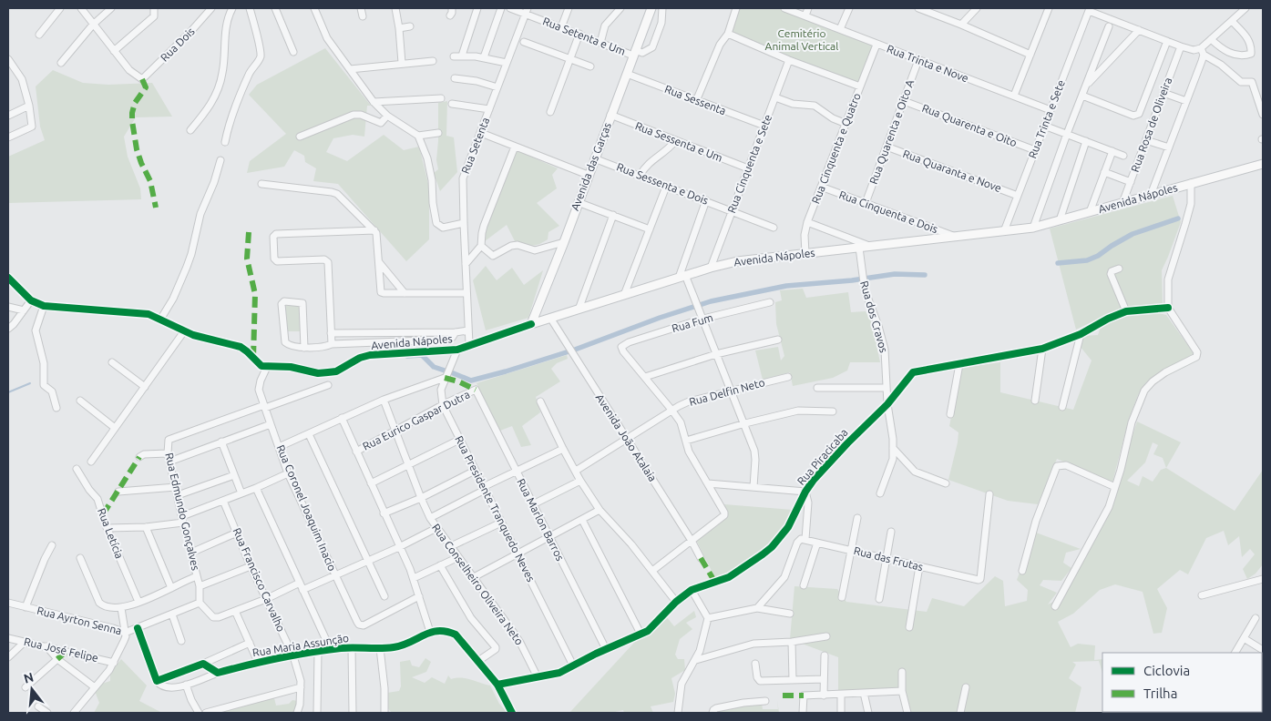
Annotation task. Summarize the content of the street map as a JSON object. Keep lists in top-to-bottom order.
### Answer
{
  "streets": {
    "main road": ["Avenida das Garças", "Avenida Nápoles"],
    "street": [
      "Rua Setenta e Um",
      "Rua Dois",
      "Rua Trinta e Nove",
      "Rua Sessenta",
      "Rua Trinta e Sete",
      "Rua Rosa de Oliveira",
      "Rua Quarenta e Oito",
      "Rua Quarenta e Oito A",
      "Rua Sessenta e Um",
      "Rua Setenta",
      "Rua Cinquenta e Quatro",
      "Rua Cinquenta e Sete",
      "Rua Quaranta e Nove",
      "Rua Sessenta e Dois",
      "Rua Cinquenta e Dois",
      "Rua dos Cravos",
      "Rua Fum",
      "Rua Delfin Neto",
      "Rua Eurico Gaspar Dutra",
      "Avenida João Atalaia",
      "Rua Piracicaba",
      "Rua Coronel Joaquim Inacio",
      "Rua Presidente Tranquedo Neves",
      "Rua Edmundo Gonçalves",
      "Rua Marlon Barros",
      "Rua Letícia",
      "Rua das Frutas",
      "Rua Francisco Carvalho",
      "Rua Conselheiro Oliveira Neto",
      "Rua Ayrton Senna",
      "Rua Maria Assunção",
      "Rua José Felipe"
    ]
  },
  "crossings": [
    ["Rua Setenta e Um", "Rua Setenta"],
    ["Rua Setenta e Um", "Avenida das Garças"],
    ["Rua Trinta e Nove", "Rua Trinta e Sete"],
    ["Rua Trinta e Nove", "Rua Quarenta e Oito A"],
    ["Rua Trinta e Nove", "Rua Cinquenta e Quatro"],
    ["Rua Sessenta", "Rua Cinquenta e Sete"],
    ["Rua Sessenta", "Avenida das Garças"],
    ["Rua Trinta e Sete", "Rua Quarenta e Oito"],
    ["Rua Trinta e Sete", "Rua Quaranta e Nove"],
    ["Rua Trinta e Sete", "Avenida Nápoles"],
    ["Rua Rosa de Oliveira", "Avenida Nápoles"],
    ["Rua Quarenta e Oito", "Rua Quarenta e Oito A"],
    ["Rua Quarenta e Oito A", "Rua Quaranta e Nove"],
    ["Rua Quarenta e Oito A", "Rua Cinquenta e Dois"],
    ["Rua Sessenta e Um", "Rua Cinquenta e Sete"],
    ["Rua Sessenta e Um", "Avenida das Garças"],
    ["Rua Setenta", "Avenida Nápoles"],
    ["Rua Cinquenta e Quatro", "Avenida Nápoles"],
    ["Rua Cinquenta e Quatro", "Rua Cinquenta e Dois"],
    ["Rua Cinquenta e Sete", "Rua Sessenta e Dois"],
    ["Rua Cinquenta e Sete", "Avenida Nápoles"],
    ["Avenida das Garças", "Rua Sessenta e Dois"],
    ["Avenida das Garças", "Avenida Nápoles"],
    ["Avenida Nápoles", "Rua Cinquenta e Dois"],
    ["Avenida Nápoles", "Rua dos Cravos"],
    ["Avenida Nápoles", "Avenida João Atalaia"],
    ["Avenida Nápoles", "Rua Coronel Joaquim Inacio"],
    ["Avenida Nápoles", "Rua Presidente Tranquedo Neves"],
    ["Rua dos Cravos", "Rua Piracicaba"],
    ["Rua Delfin Neto", "Avenida João Atalaia"],
    ["Rua Eurico Gaspar Dutra", "Rua Presidente Tranquedo Neves"],
    ["Rua Eurico Gaspar Dutra", "Rua Marlon Barros"],
    ["Rua Eurico Gaspar Dutra", "Rua Conselheiro Oliveira Neto"],
    ["Rua Piracicaba", "Rua Presidente Tranquedo Neves"],
    ["Rua Piracicaba", "Rua Marlon Barros"],
    ["Rua Piracicaba", "Rua Conselheiro Oliveira Neto"],
    ["Rua Coronel Joaquim Inacio", "Rua Edmundo Gonçalves"],
    ["Rua Coronel Joaquim Inacio", "Rua Maria Assunção"],
    ["Rua Edmundo Gonçalves", "Rua Ayrton Senna"],
    ["Rua Francisco Carvalho", "Rua Maria Assunção"]
  ],
  "parks": ["Cemitério Animal Vertical"],
  "legend": ["Ciclovia", "Trilha"],
  "north": "top"
}
